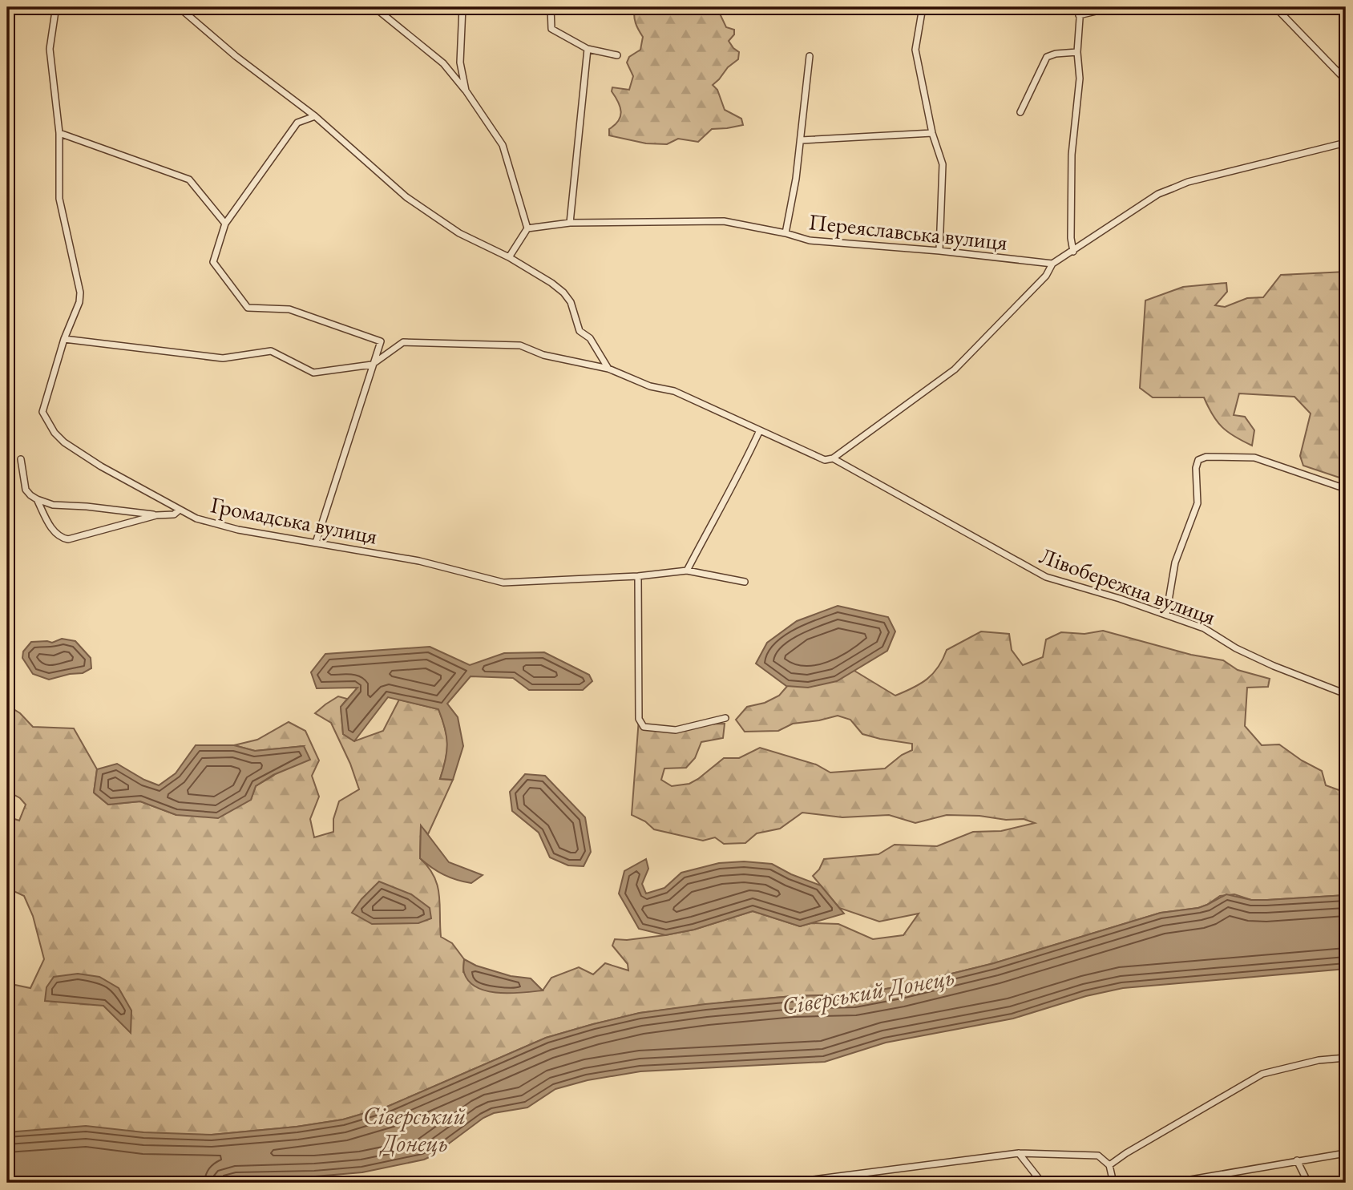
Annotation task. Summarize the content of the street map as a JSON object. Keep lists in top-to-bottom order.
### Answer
{
  "streets": {
    "street": ["Переяславська вулиця", "Громадська вулиця", "Лівобережна вулиця"]
  },
  "water": ["Сіверський Донець"]
}
